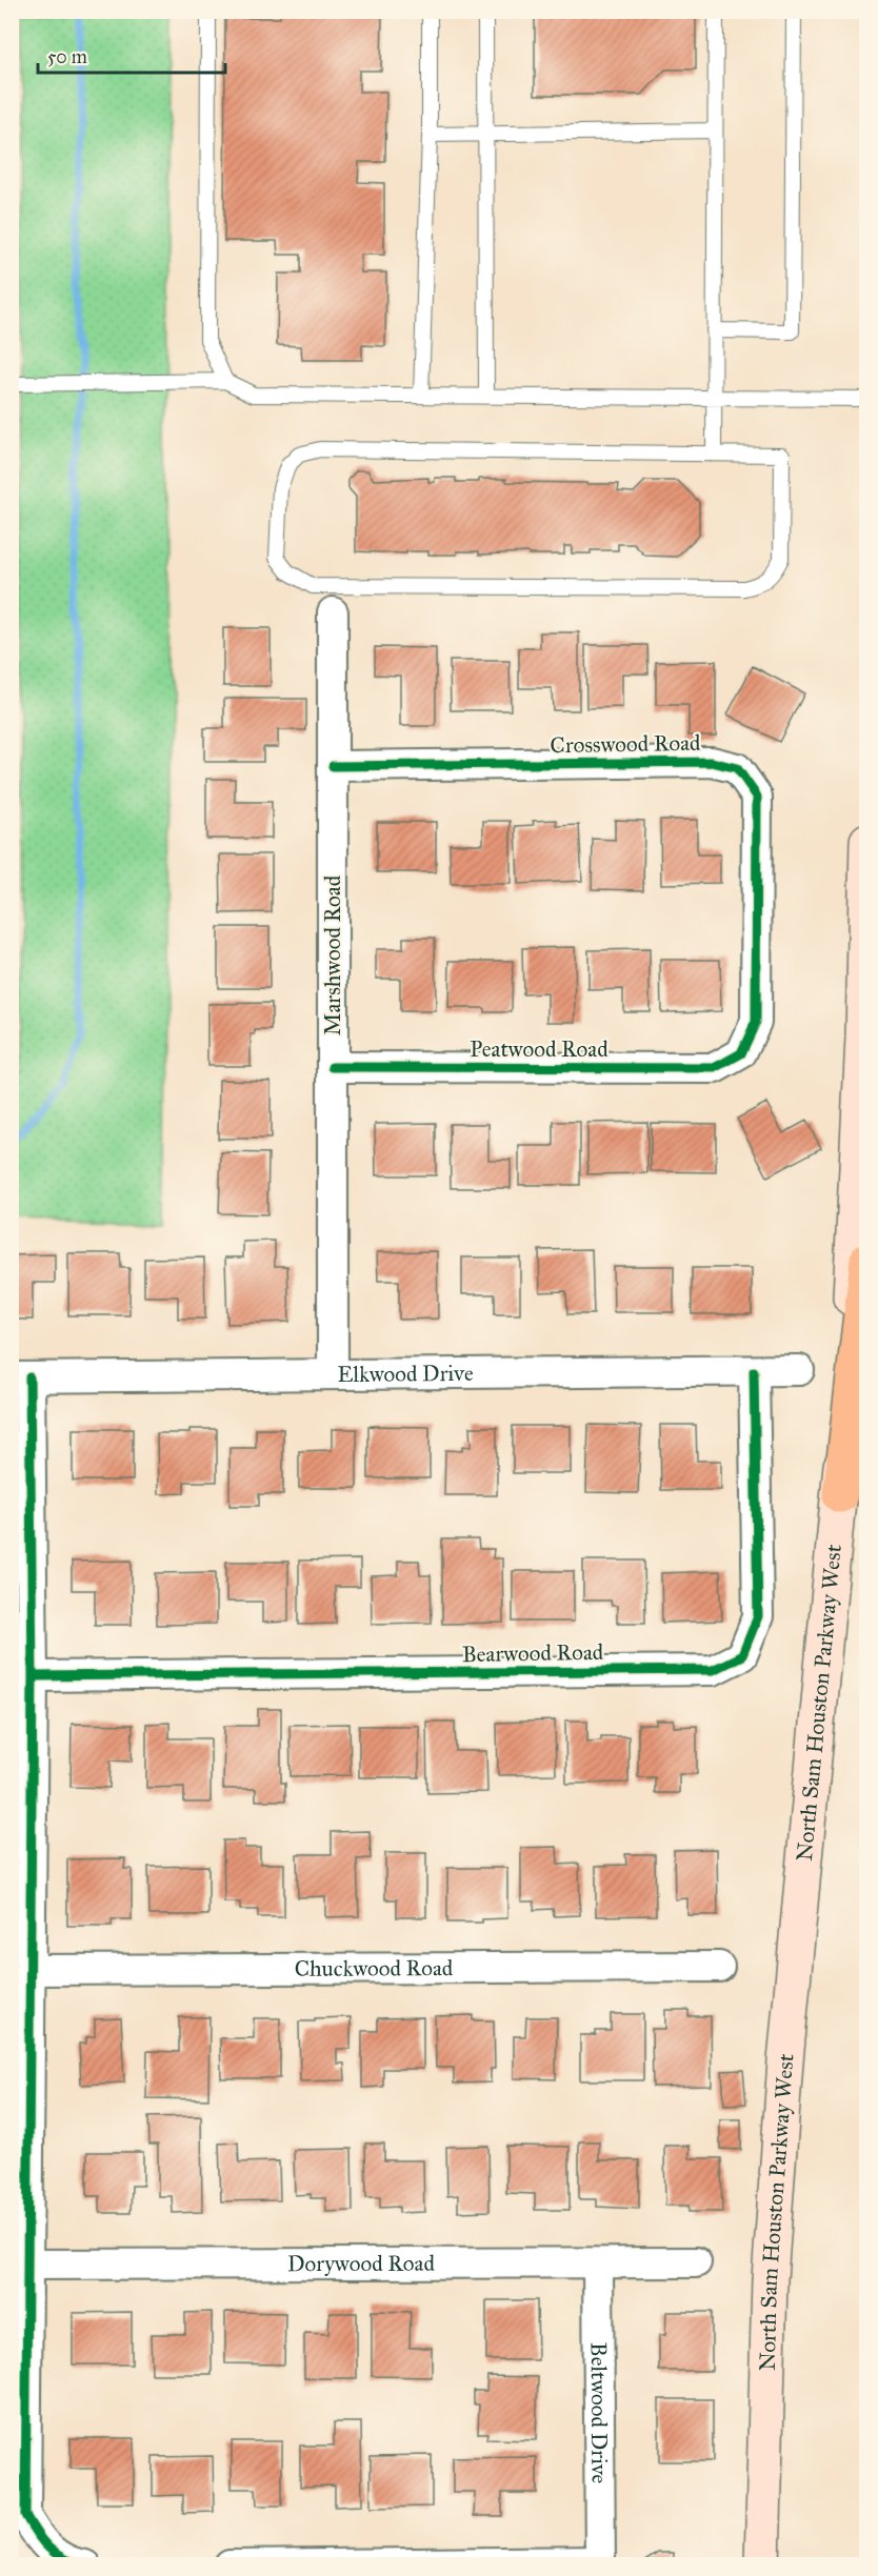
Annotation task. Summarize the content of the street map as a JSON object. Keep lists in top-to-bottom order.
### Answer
{
  "streets": {
    "main road": ["North Sam Houston Parkway West"],
    "street": [
      "Crosswood Road",
      "Marshwood Road",
      "Peatwood Road",
      "Elkwood Drive",
      "Bearwood Road",
      "Chuckwood Road",
      "Dorywood Road",
      "Beltwood Drive"
    ]
  },
  "crossings": [
    ["Crosswood Road", "Marshwood Road"],
    ["Crosswood Road", "Peatwood Road"],
    ["Marshwood Road", "Peatwood Road"],
    ["Marshwood Road", "Elkwood Drive"],
    ["Elkwood Drive", "Bearwood Road"],
    ["Dorywood Road", "Beltwood Drive"]
  ],
  "scale_bar": "50 m"
}
